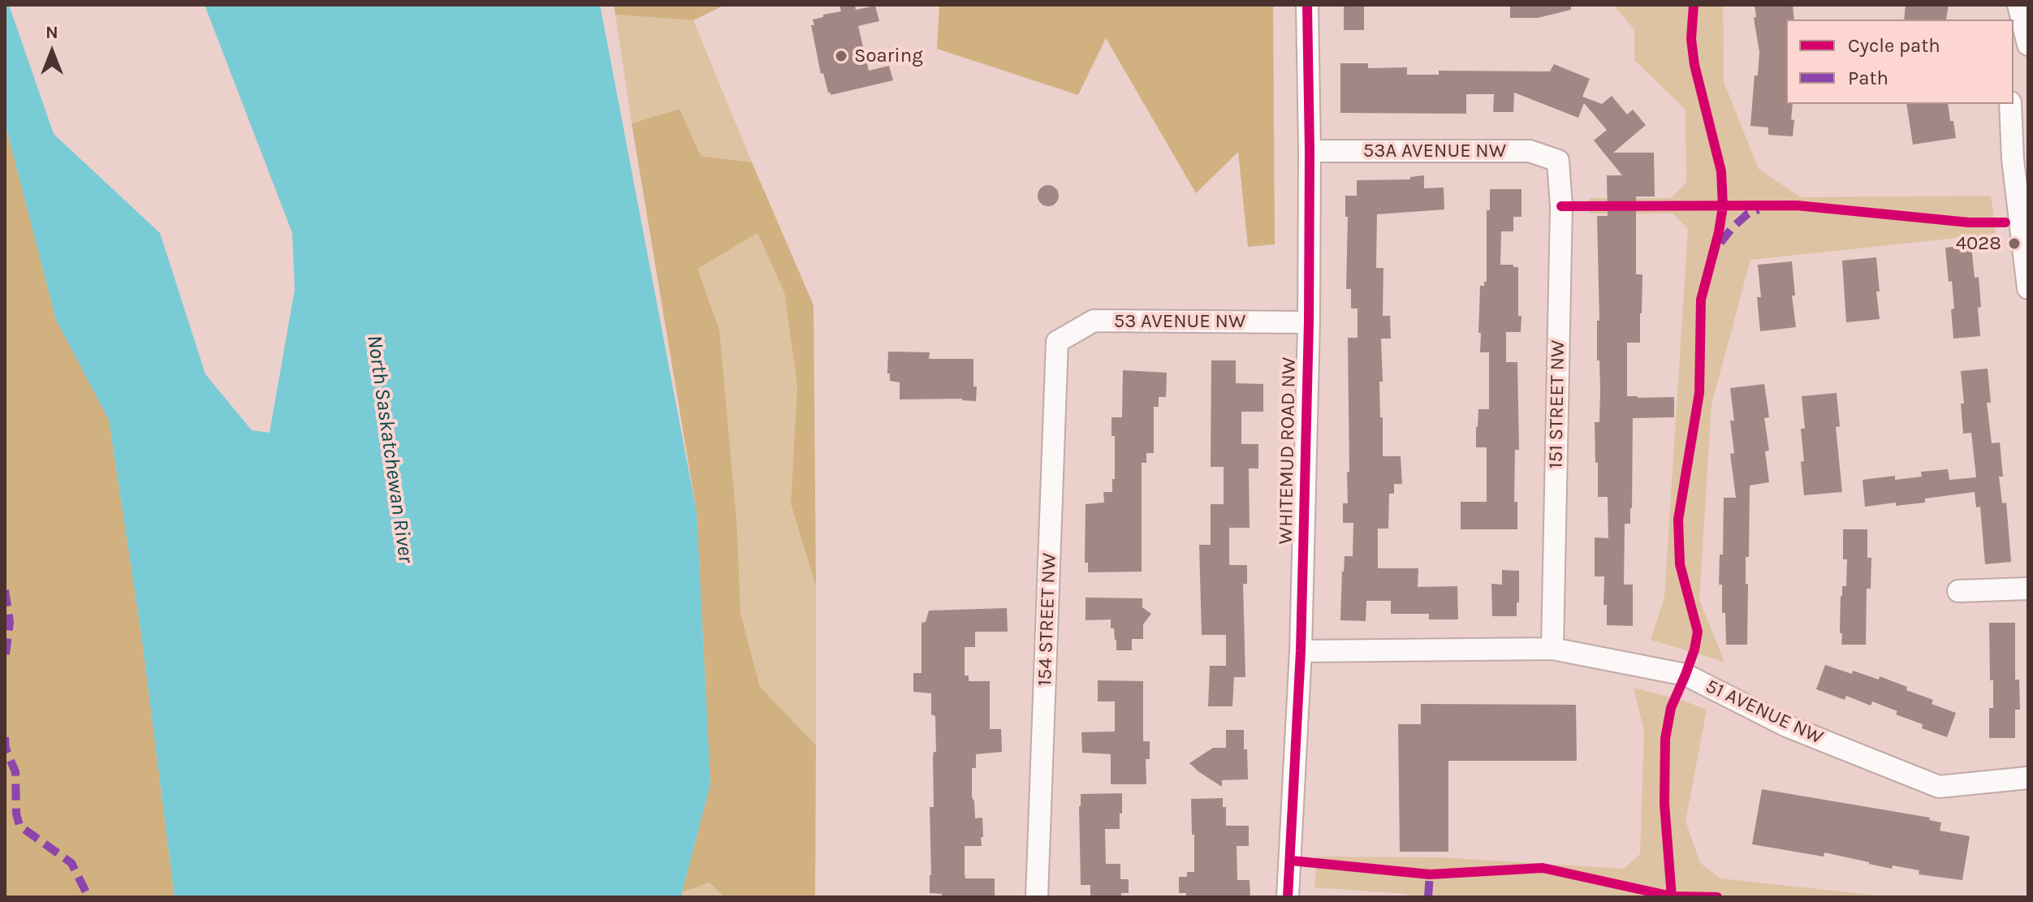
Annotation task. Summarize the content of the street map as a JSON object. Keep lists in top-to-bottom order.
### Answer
{
  "streets": {
    "street": [
      "53A AVENUE NW",
      "53 AVENUE NW",
      "151 STREET NW",
      "WHITEMUD ROAD NW",
      "154 STREET NW",
      "51 AVENUE NW"
    ]
  },
  "crossings": [
    ["53A AVENUE NW", "151 STREET NW"],
    ["53A AVENUE NW", "WHITEMUD ROAD NW"],
    ["53 AVENUE NW", "WHITEMUD ROAD NW"],
    ["53 AVENUE NW", "154 STREET NW"],
    ["151 STREET NW", "51 AVENUE NW"],
    ["WHITEMUD ROAD NW", "51 AVENUE NW"]
  ],
  "water": ["North Saskatchewan River"],
  "places": ["Soaring", "4028"],
  "legend": ["Cycle path", "Path"],
  "north": "top"
}
